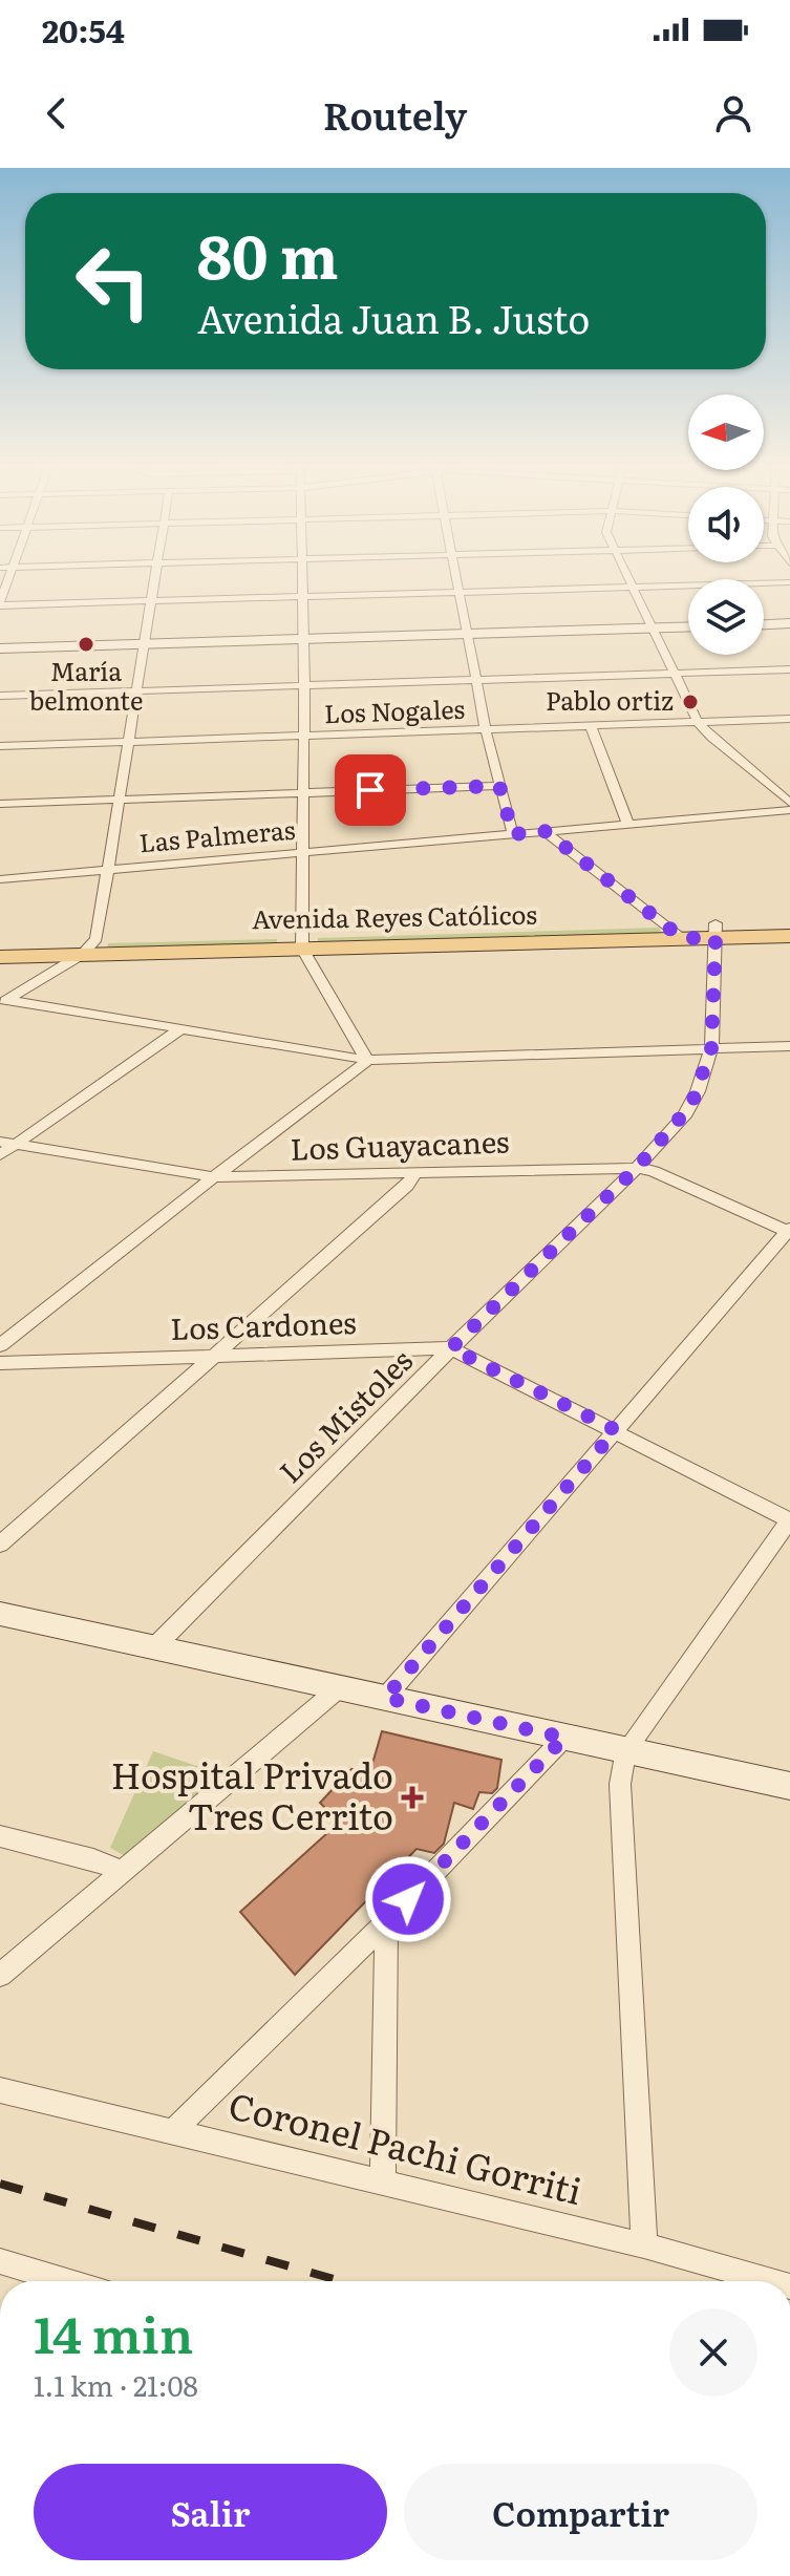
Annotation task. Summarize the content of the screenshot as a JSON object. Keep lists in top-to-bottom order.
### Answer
{
  "streets": {
    "main road": ["Avenida Reyes Católicos"],
    "street": [
      "Los Nogales",
      "Las Palmeras",
      "Los Guayacanes",
      "Los Cardones",
      "Los Mistoles",
      "Coronel Pachi Gorriti"
    ]
  },
  "crossings": [
    ["Avenida Reyes Católicos", "Los Mistoles"],
    ["Los Guayacanes", "Los Mistoles"],
    ["Los Cardones", "Los Mistoles"]
  ],
  "places": {
    "other": ["María belmonte", "Pablo ortiz"],
    "health": ["Hospital Privado Tres Cerrito"]
  },
  "north": "left",
  "page": {
    "status": "20:54",
    "header": "Routely",
    "turn": ["80 m", "Avenida Juan B. Justo"],
    "heading": ["14 min", "1.1 km · 21:08"],
    "buttons": ["Salir", "Compartir"]
  }
}
